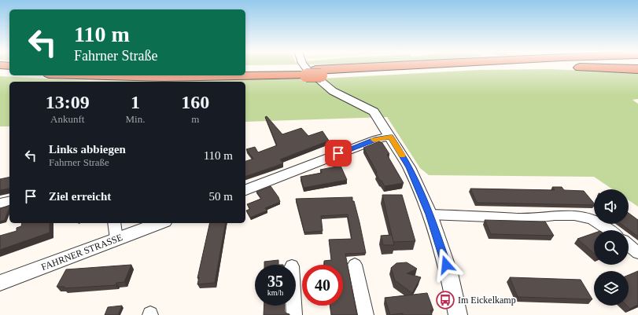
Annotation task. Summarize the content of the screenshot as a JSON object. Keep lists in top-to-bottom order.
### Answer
{
  "streets": {
    "street": ["FAHRNER STRASSE"]
  },
  "places": {
    "bus stop": ["Im Eickelkamp"]
  },
  "page": {
    "turn": ["110 m", "Fahrner Straße"],
    "eta": [
      "13:09",
      "Ankunft",
      "1",
      "Min.",
      "160",
      "m"
    ],
    "list": [
      {
        "name": "Links abbiegen",
        "note": "Fahrner Straße",
        "value": "110 m"
      },
      {
        "name": "Ziel erreicht",
        "value": "50 m"
      }
    ],
    "speed": "35 km/h",
    "limit": "40"
  }
}
